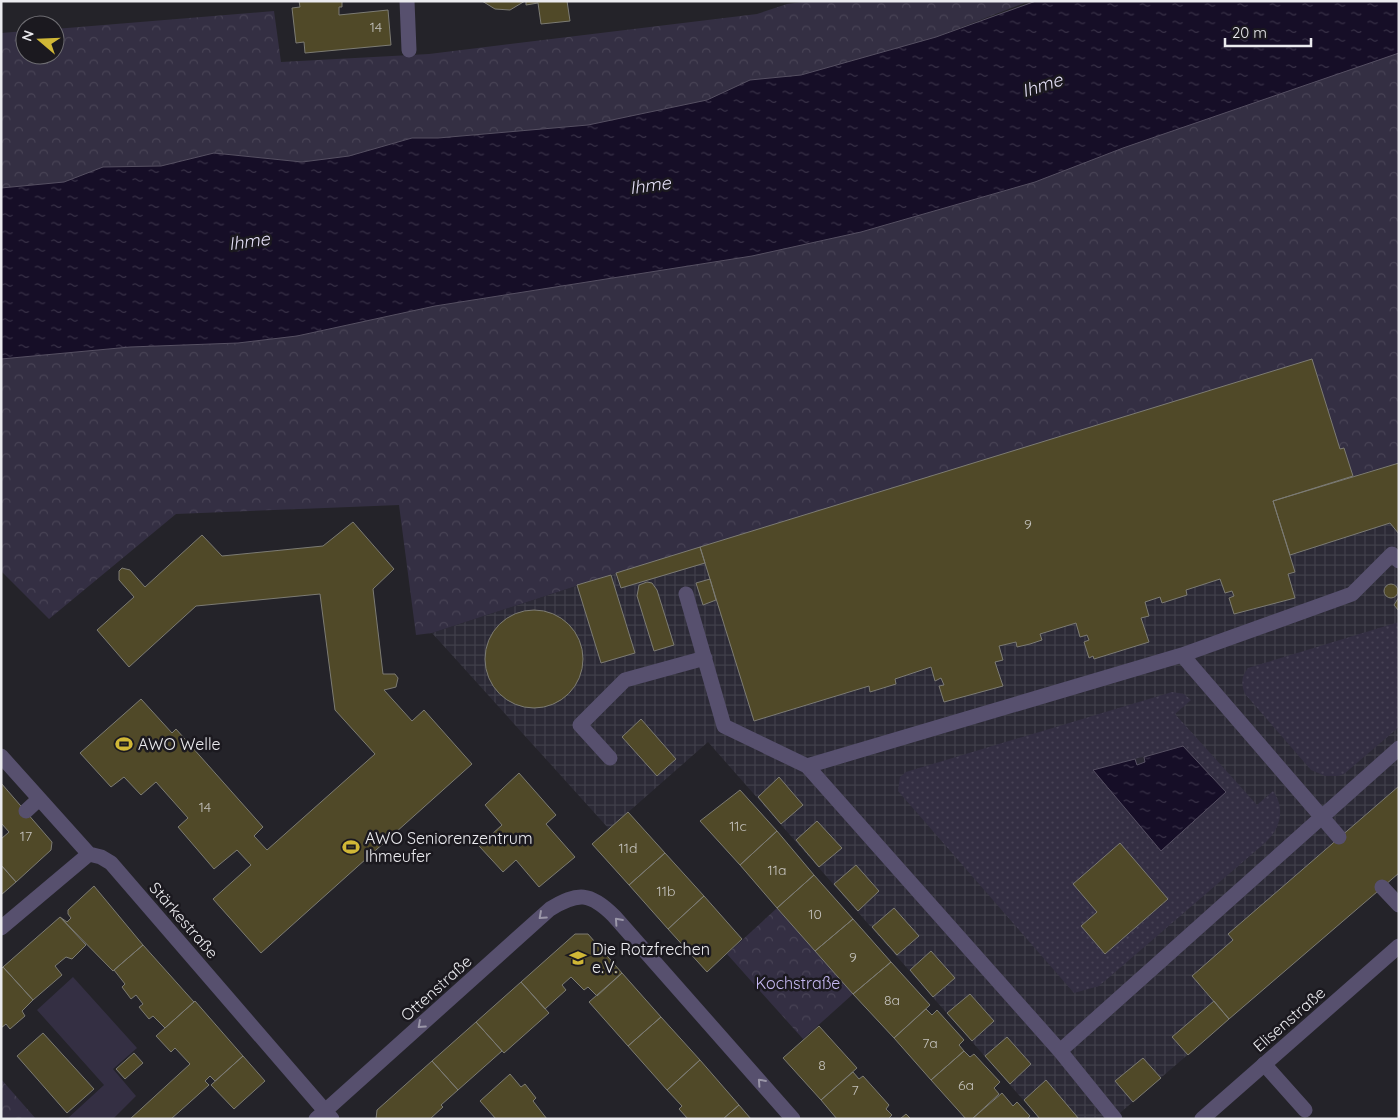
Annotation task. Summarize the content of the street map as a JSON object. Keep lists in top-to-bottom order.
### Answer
{
  "streets": {
    "street": ["Stärkestraße", "Ottenstraße", "Elisenstraße"]
  },
  "crossings": [
    ["Stärkestraße", "Ottenstraße"]
  ],
  "water": ["Ihme"],
  "parks": ["Kochstraße"],
  "places": {
    "sports": ["AWO Welle", "AWO Seniorenzentrum Ihmeufer"],
    "school or university": ["Die Rotzfrechen e.V."]
  },
  "house_numbers": [
    "14",
    "9",
    "14",
    "11c",
    "17",
    "11d",
    "11a",
    "11b",
    "10",
    "9",
    "8a",
    "7a",
    "8",
    "6a",
    "7"
  ],
  "scale_bar": "20 m",
  "north": "left"
}
